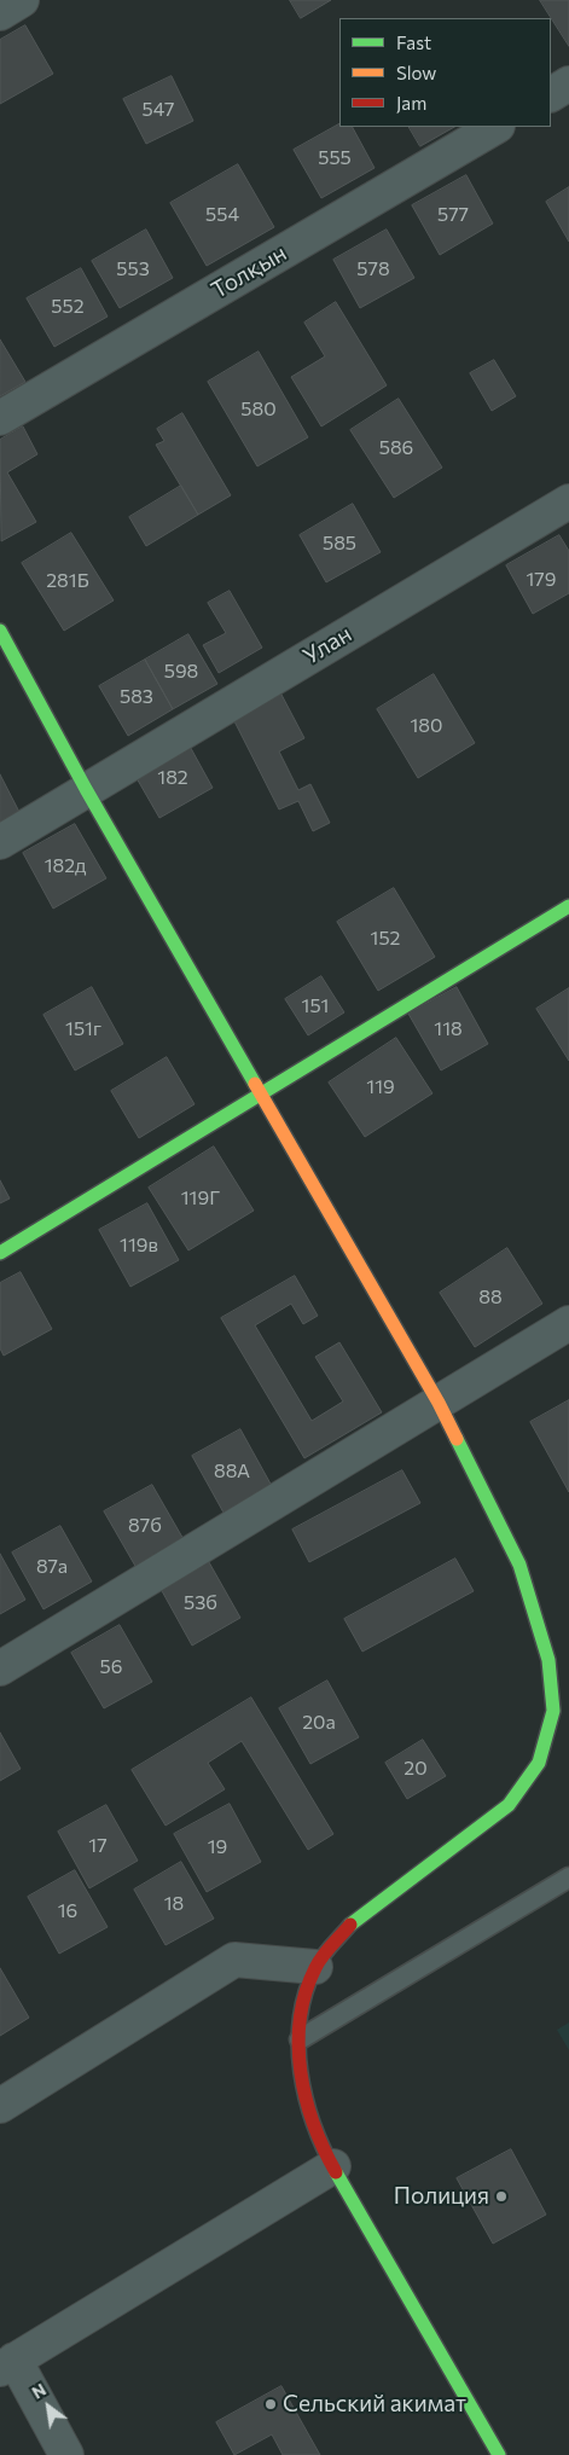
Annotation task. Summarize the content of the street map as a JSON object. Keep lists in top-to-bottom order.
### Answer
{
  "streets": {
    "street": ["Толқын", "Улан"]
  },
  "places": ["Полиция", "Сельский акимат"],
  "house_numbers": [
    "547",
    "555",
    "554",
    "577",
    "553",
    "578",
    "552",
    "580",
    "586",
    "585",
    "179",
    "281Б",
    "598",
    "583",
    "180",
    "182",
    "182д",
    "152",
    "151",
    "151г",
    "118",
    "119",
    "119Г",
    "119в",
    "88",
    "88А",
    "87б",
    "87а",
    "53б",
    "56",
    "20а",
    "20",
    "17",
    "19",
    "18",
    "16"
  ],
  "legend": ["Fast", "Slow", "Jam"],
  "north": "top left"
}
